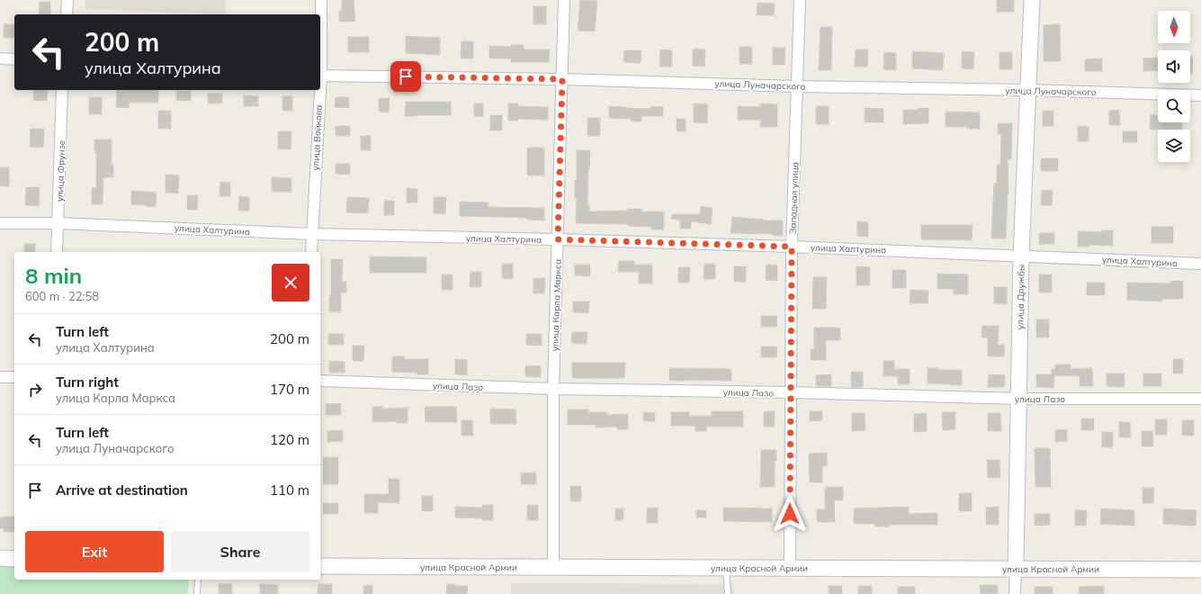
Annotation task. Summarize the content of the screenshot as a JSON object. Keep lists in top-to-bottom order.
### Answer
{
  "streets": {
    "street": [
      "улица Луначарского",
      "улица Войкова",
      "улица Фрунзе",
      "Западная улица",
      "улица Халтурина",
      "улица Дружбы",
      "улица Карла Маркса",
      "улица Лазо",
      "улица Красной Армии"
    ]
  },
  "crossings": [
    ["улица Луначарского", "Западная улица"],
    ["улица Луначарского", "улица Дружбы"],
    ["улица Луначарского", "улица Карла Маркса"],
    ["улица Войкова", "улица Халтурина"],
    ["улица Фрунзе", "улица Халтурина"],
    ["Западная улица", "улица Халтурина"],
    ["Западная улица", "улица Лазо"],
    ["Западная улица", "улица Красной Армии"],
    ["улица Халтурина", "улица Дружбы"],
    ["улица Халтурина", "улица Карла Маркса"],
    ["улица Дружбы", "улица Лазо"],
    ["улица Дружбы", "улица Красной Армии"],
    ["улица Карла Маркса", "улица Лазо"],
    ["улица Карла Маркса", "улица Красной Армии"]
  ],
  "north": "bottom",
  "page": {
    "turn": ["200 m", "улица Халтурина"],
    "heading": ["8 min", "600 m · 22:58"],
    "list": [
      {
        "name": "Turn left",
        "note": "улица Халтурина",
        "value": "200 m"
      },
      {
        "name": "Turn right",
        "note": "улица Карла Маркса",
        "value": "170 m"
      },
      {
        "name": "Turn left",
        "note": "улица Луначарского",
        "value": "120 m"
      },
      {
        "name": "Arrive at destination",
        "value": "110 m"
      }
    ],
    "buttons": ["Exit", "Share"]
  }
}
